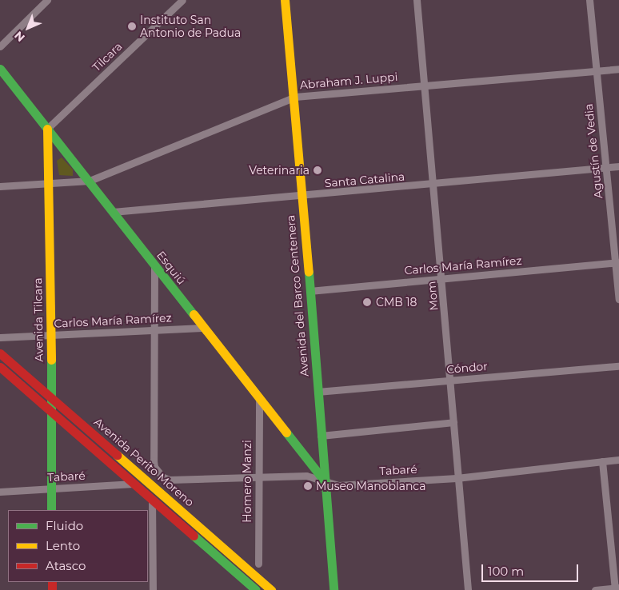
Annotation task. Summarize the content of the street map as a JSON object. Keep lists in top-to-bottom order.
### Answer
{
  "streets": {
    "main road": [
      "Esquiú",
      "Avenida del Barco Centenera",
      "Avenida Tilcara",
      "Avenida Perito Moreno"
    ],
    "street": [
      "Tilcara",
      "Abraham J. Luppi",
      "Agustín de Vedia",
      "Santa Catalina",
      "Carlos María Ramírez",
      "Mom",
      "Cóndor",
      "Tabaré",
      "Homero Manzi"
    ]
  },
  "crossings": [
    ["Tilcara", "Esquiú"],
    ["Tilcara", "Avenida Tilcara"],
    ["Abraham J. Luppi", "Agustín de Vedia"],
    ["Abraham J. Luppi", "Esquiú"],
    ["Abraham J. Luppi", "Avenida del Barco Centenera"],
    ["Abraham J. Luppi", "Mom"],
    ["Abraham J. Luppi", "Avenida Tilcara"],
    ["Agustín de Vedia", "Santa Catalina"],
    ["Agustín de Vedia", "Carlos María Ramírez"],
    ["Santa Catalina", "Esquiú"],
    ["Santa Catalina", "Avenida del Barco Centenera"],
    ["Santa Catalina", "Mom"],
    ["Carlos María Ramírez", "Esquiú"],
    ["Carlos María Ramírez", "Avenida del Barco Centenera"],
    ["Carlos María Ramírez", "Mom"],
    ["Carlos María Ramírez", "Avenida Tilcara"],
    ["Carlos María Ramírez", "Tabaré"],
    ["Esquiú", "Avenida del Barco Centenera"],
    ["Esquiú", "Avenida Tilcara"],
    ["Esquiú", "Tabaré"],
    ["Esquiú", "Homero Manzi"],
    ["Avenida del Barco Centenera", "Cóndor"],
    ["Avenida del Barco Centenera", "Tabaré"],
    ["Mom", "Cóndor"],
    ["Mom", "Tabaré"],
    ["Avenida Tilcara", "Avenida Perito Moreno"],
    ["Avenida Tilcara", "Tabaré"],
    ["Avenida Perito Moreno", "Tabaré"],
    ["Tabaré", "Homero Manzi"]
  ],
  "places": [
    "Instituto San Antonio de Padua",
    "Veterinaria",
    "CMB 18",
    "Museo Manoblanca"
  ],
  "legend": ["Fluido", "Lento", "Atasco"],
  "scale_bar": "100 m",
  "north": "bottom left"
}
